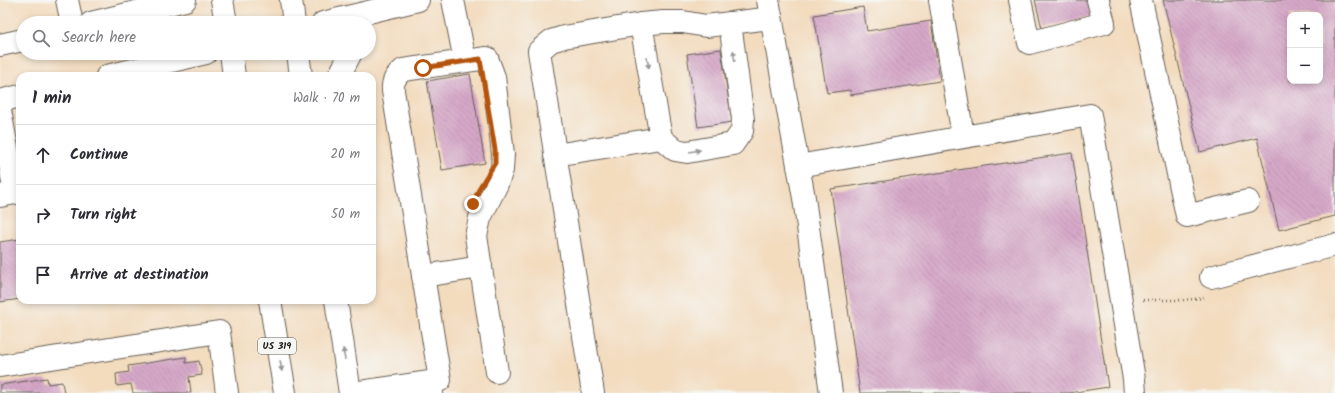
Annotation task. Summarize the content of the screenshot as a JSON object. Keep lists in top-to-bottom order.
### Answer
{
  "streets": {
    "main road": ["US 319"]
  },
  "page": {
    "map_buttons": ["+", "−"],
    "search": "Search here",
    "heading": ["1 min", "Walk · 70 m"],
    "list": [
      ["Continue", "20 m"],
      ["Turn right", "50 m"],
      "Arrive at destination"
    ]
  }
}
